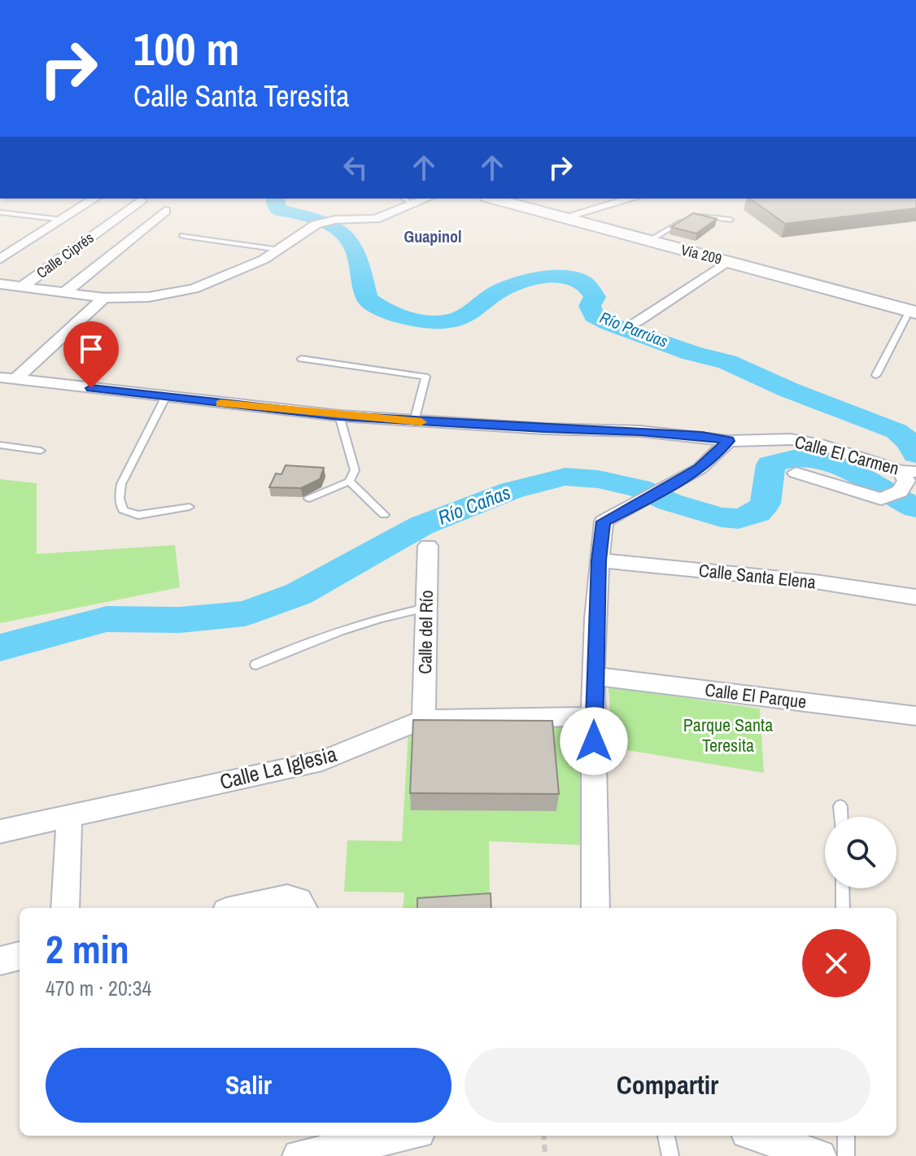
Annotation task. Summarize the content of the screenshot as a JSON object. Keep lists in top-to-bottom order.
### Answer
{
  "streets": {
    "main road": ["Vía 209"],
    "street": [
      "Calle Ciprés",
      "Calle El Carmen",
      "Calle Santa Elena",
      "Calle del Río",
      "Calle El Parque",
      "Calle La Iglesia"
    ]
  },
  "crossings": [
    ["Calle del Río", "Calle La Iglesia"]
  ],
  "districts": ["Guapinol"],
  "water": ["Río Parrúas", "Río Cañas"],
  "parks": ["Parque Santa Teresita"],
  "page": {
    "turn": ["100 m", "Calle Santa Teresita"],
    "heading": ["2 min", "470 m · 20:34"],
    "buttons": ["Salir", "Compartir"]
  }
}
